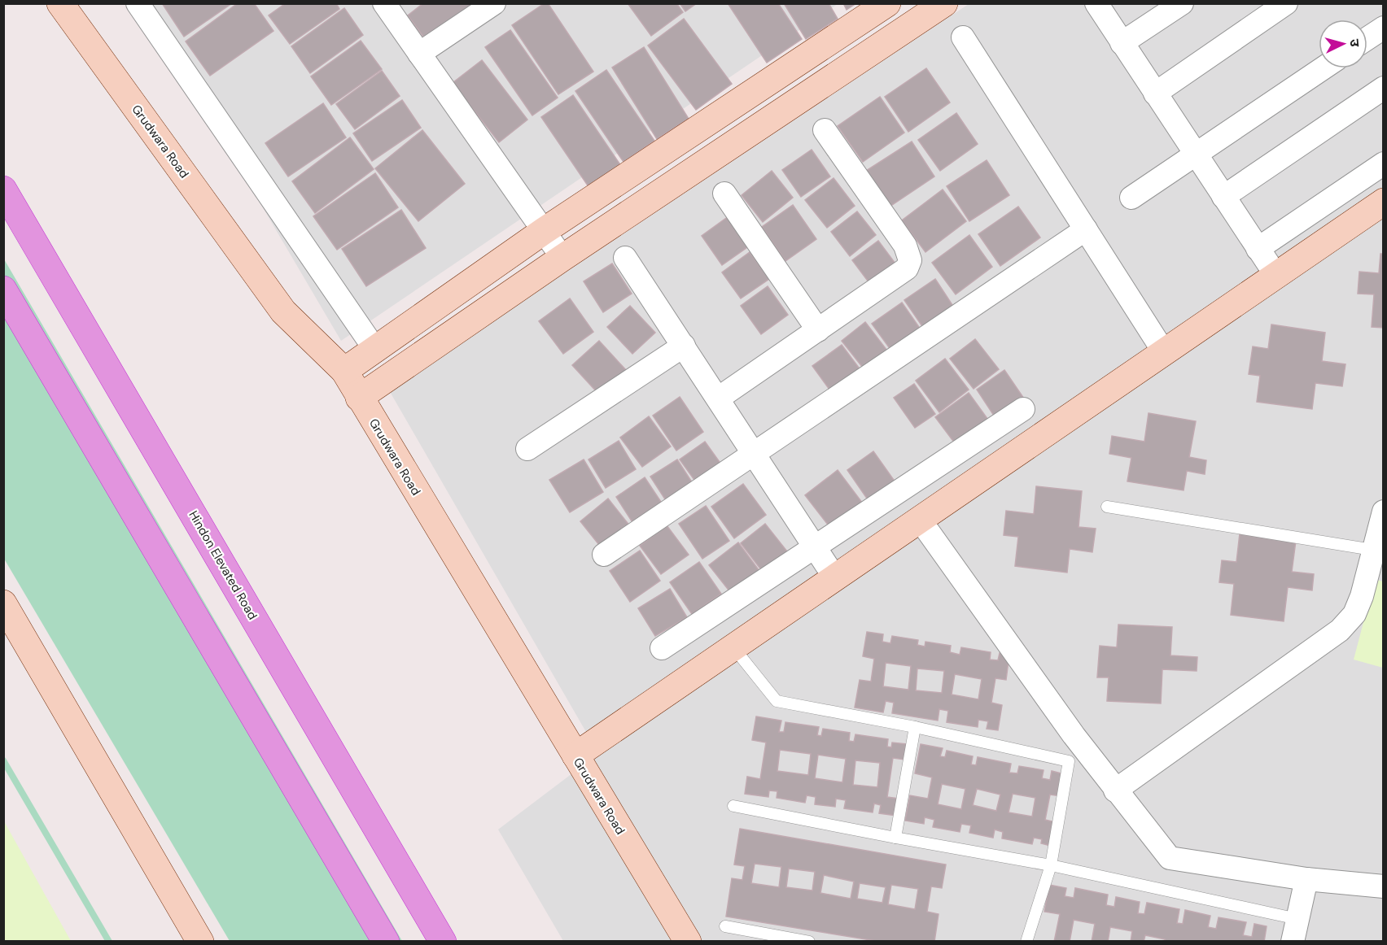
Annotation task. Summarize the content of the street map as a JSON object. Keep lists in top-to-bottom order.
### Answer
{
  "streets": {
    "highway": ["Hindon Elevated Road"],
    "street": ["Grudwara Road"]
  },
  "north": "right"
}
